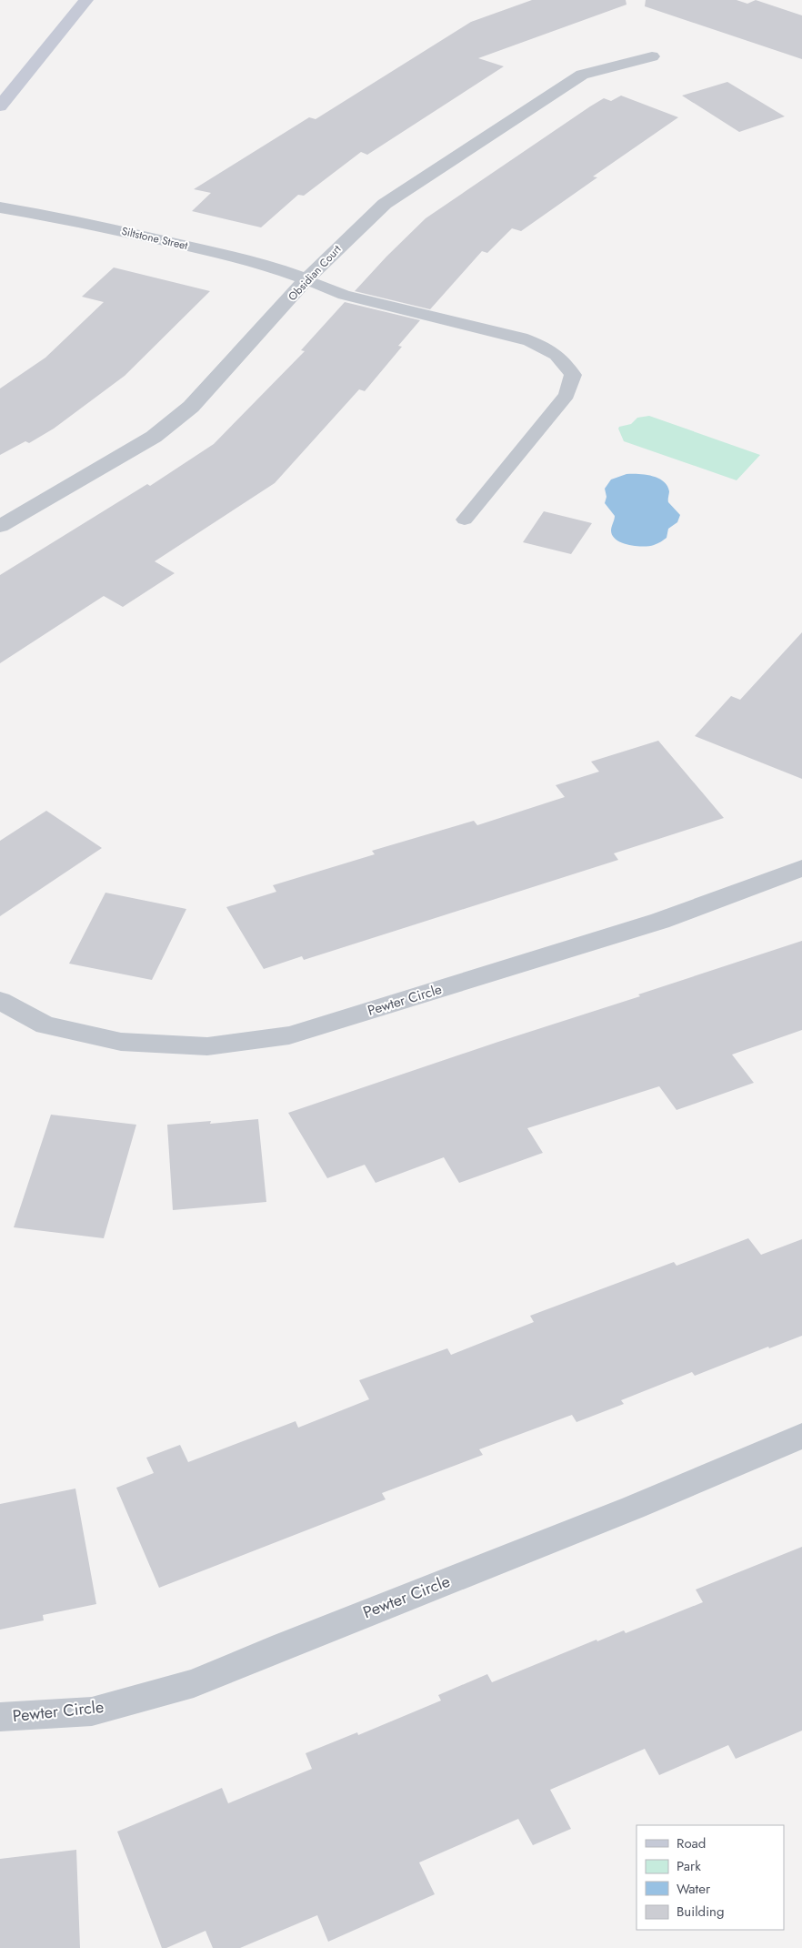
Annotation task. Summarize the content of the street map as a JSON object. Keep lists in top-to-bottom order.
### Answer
{
  "streets": {
    "street": ["Siltstone Street", "Obsidian Court", "Pewter Circle"]
  },
  "crossings": [
    ["Siltstone Street", "Obsidian Court"]
  ],
  "legend": [
    "Road",
    "Park",
    "Water",
    "Building"
  ]
}
